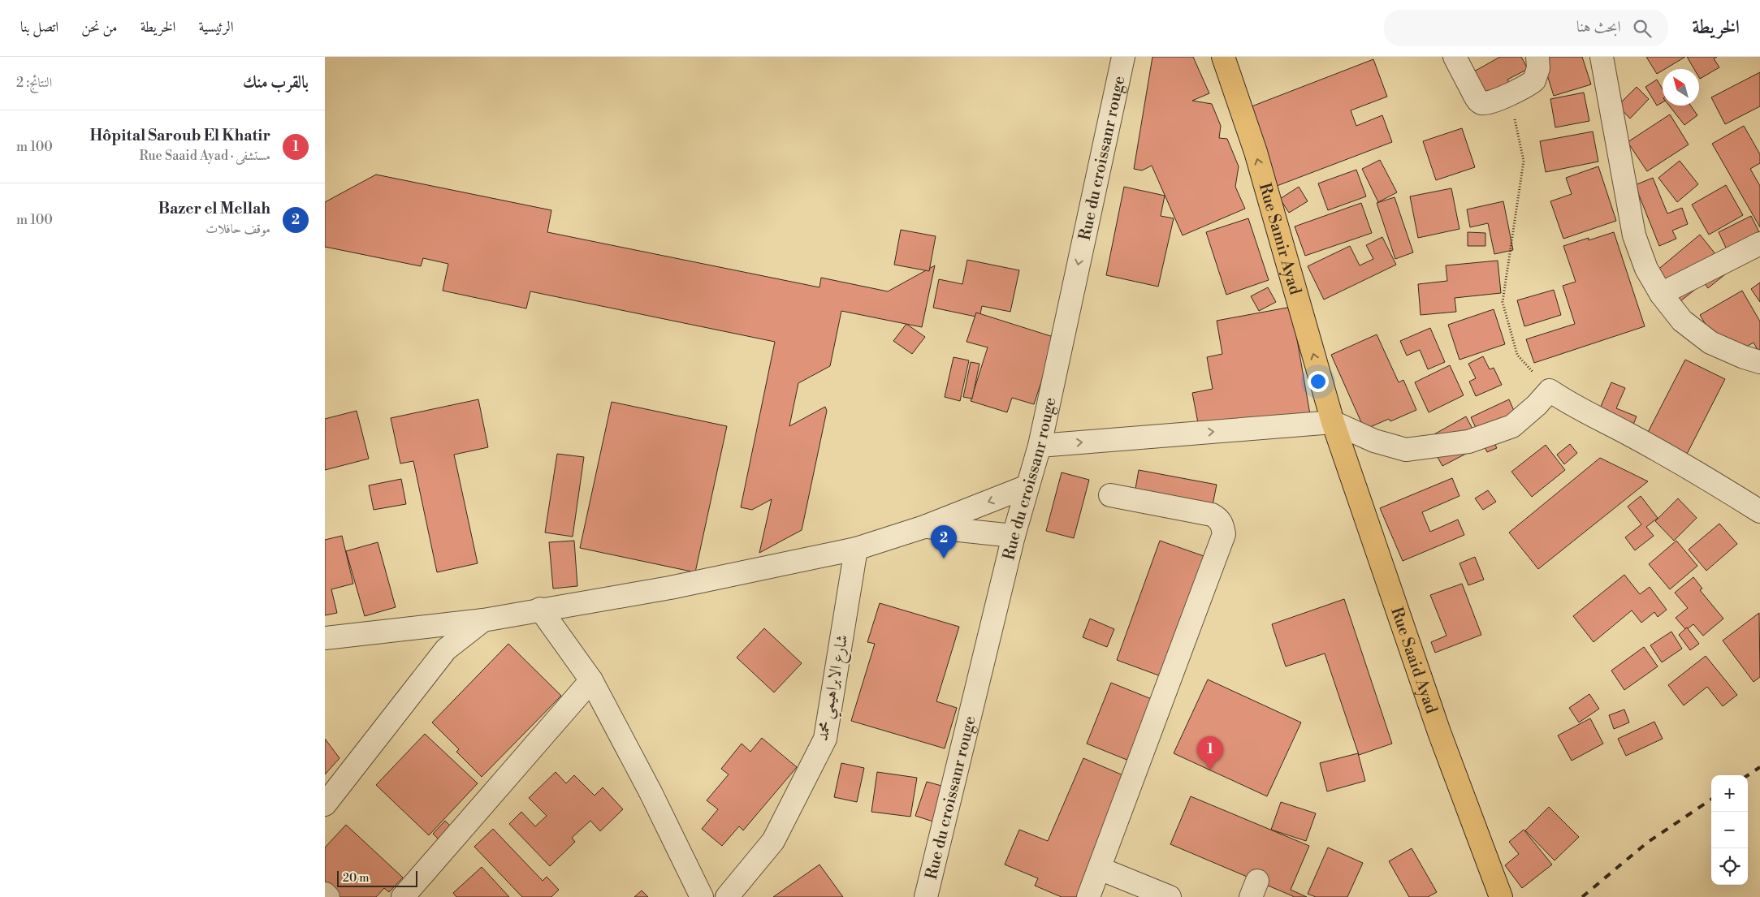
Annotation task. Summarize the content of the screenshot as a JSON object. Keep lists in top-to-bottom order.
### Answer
{
  "streets": {
    "main road": ["Rue Samir Ayad", "Rue Saaid Ayad"],
    "street": ["Rue du croissanr rouge", "شارع الابراهيمي محمد"]
  },
  "crossings": [
    ["Rue Samir Ayad", "Rue Saaid Ayad"]
  ],
  "one_way": ["Rue du croissanr rouge", "Rue Samir Ayad"],
  "scale_bar": "20 m",
  "north": "top left",
  "page": {
    "header": "الخريطة",
    "search": "ابحث هنا",
    "nav": [
      "الرئيسية",
      "الخريطة",
      "من نحن",
      "اتصل بنا"
    ],
    "heading": ["بالقرب منك", "النتائج: 2"],
    "list": [
      {
        "mark": "1",
        "name": "Hôpital Saroub El Khatir",
        "note": "مستشفى · Rue Saaid Ayad",
        "value": "100 m"
      },
      {
        "mark": "2",
        "name": "Bazer el Mellah",
        "note": "موقف حافلات",
        "value": "100 m"
      }
    ],
    "pins": ["2", "1"],
    "map_buttons": ["+", "−"],
    "scale": "20 m"
  }
}
